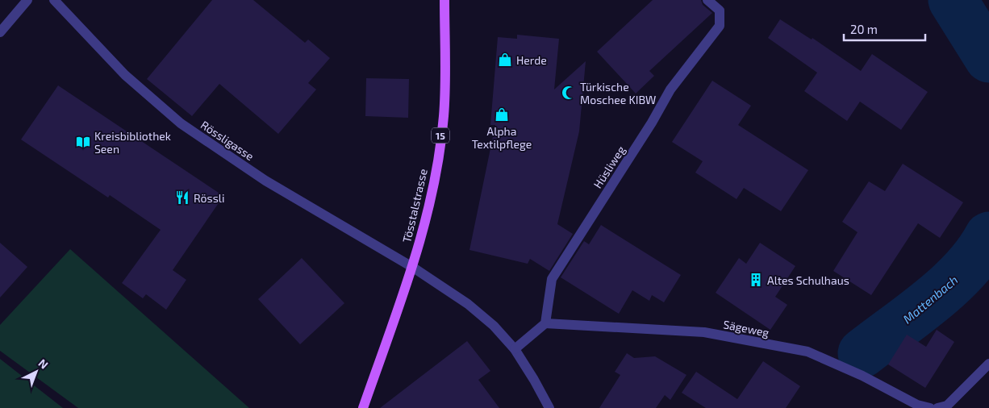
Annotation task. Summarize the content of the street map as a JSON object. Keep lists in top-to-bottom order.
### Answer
{
  "streets": {
    "main road": ["15", "Tösstalstrasse"],
    "street": ["Rössligasse", "Hüsliweg", "Sägeweg"]
  },
  "crossings": [
    ["Rössligasse", "Tösstalstrasse"],
    ["Hüsliweg", "Sägeweg"]
  ],
  "water": ["Mattenbach"],
  "places": {
    "shop": ["Herde", "Alpha Textilpflege"],
    "mosque": ["Türkische Moschee KIBW"],
    "library": ["Kreisbibliothek Seen"],
    "restaurant": ["Rössli"],
    "building": ["Altes Schulhaus"]
  },
  "scale_bar": "20 m",
  "north": "top right"
}
